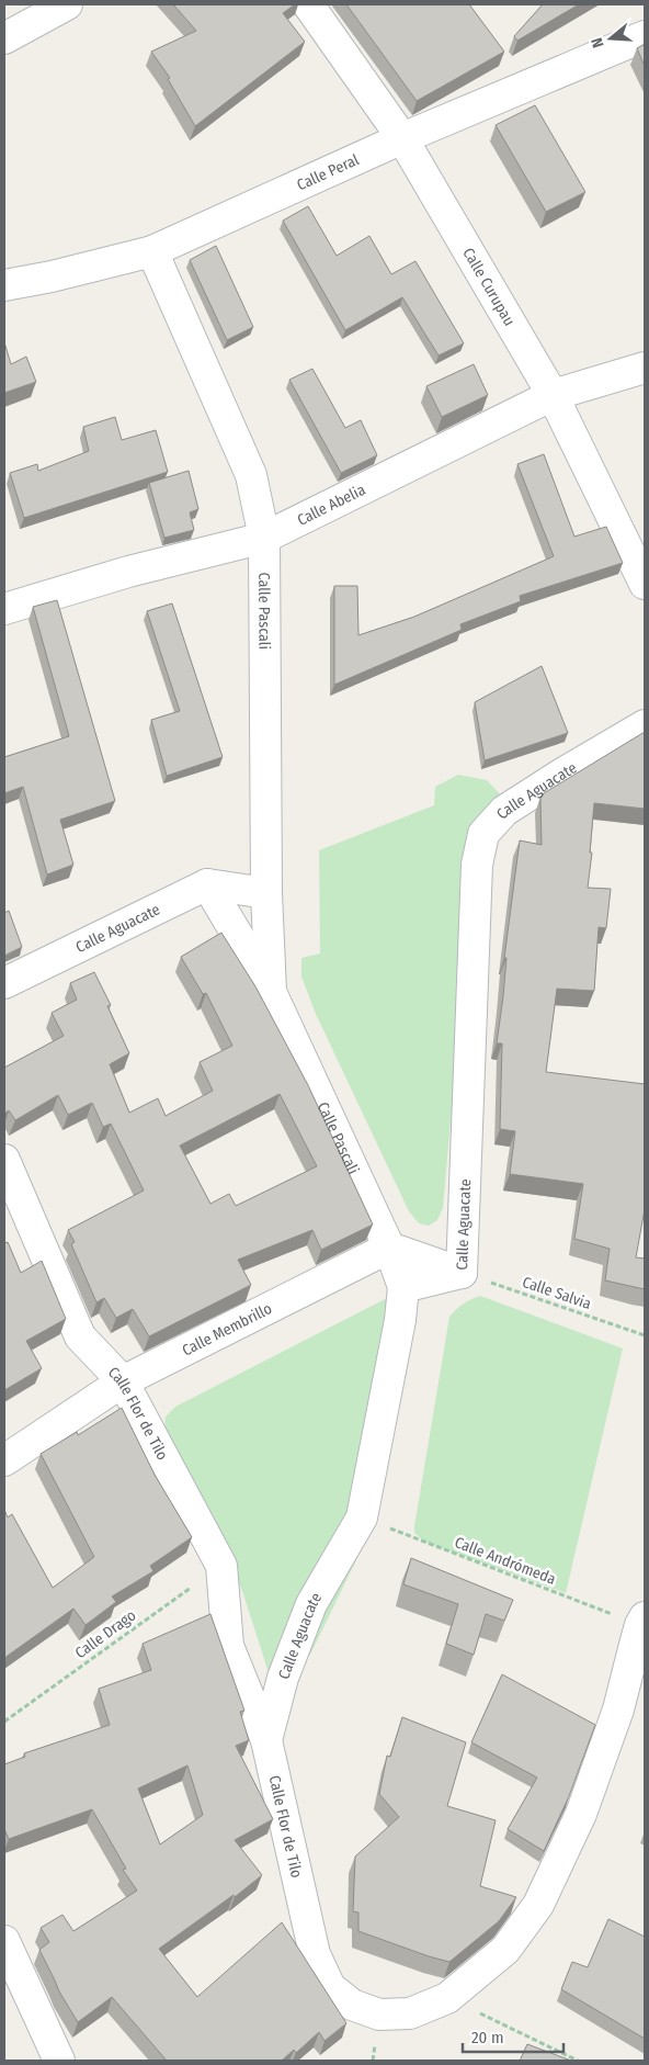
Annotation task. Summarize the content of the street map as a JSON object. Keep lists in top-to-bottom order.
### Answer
{
  "streets": {
    "street": [
      "Calle Peral",
      "Calle Curupau",
      "Calle Abelia",
      "Calle Pascali",
      "Calle Aguacate",
      "Calle Membrillo",
      "Calle Flor de Tilo"
    ],
    "path": ["Calle Salvia", "Calle Andrómeda", "Calle Drago"]
  },
  "crossings": [
    ["Calle Peral", "Calle Curupau"],
    ["Calle Peral", "Calle Pascali"],
    ["Calle Curupau", "Calle Abelia"],
    ["Calle Abelia", "Calle Pascali"],
    ["Calle Pascali", "Calle Aguacate"],
    ["Calle Pascali", "Calle Membrillo"],
    ["Calle Aguacate", "Calle Salvia"],
    ["Calle Aguacate", "Calle Flor de Tilo"],
    ["Calle Aguacate", "Calle Andrómeda"],
    ["Calle Membrillo", "Calle Flor de Tilo"],
    ["Calle Flor de Tilo", "Calle Andrómeda"],
    ["Calle Flor de Tilo", "Calle Drago"]
  ],
  "scale_bar": "20 m",
  "north": "left"
}
